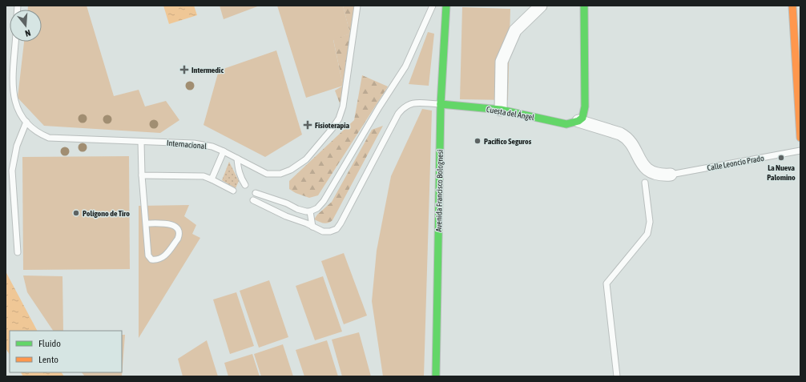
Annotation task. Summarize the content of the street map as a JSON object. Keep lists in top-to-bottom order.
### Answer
{
  "streets": {
    "street": ["Cuesta del Ángel", "Avenida Francisco Bolognesi"],
    "lane": ["Internacional", "Calle Leoncio Prado"]
  },
  "crossings": [
    ["Cuesta del Ángel", "Avenida Francisco Bolognesi"]
  ],
  "places": {
    "health": ["Intermedic", "Fisioterapia"],
    "other": ["Pacífico Seguros", "La Nueva Palomino", "Polígono de Tiro"]
  },
  "legend": ["Fluido", "Lento"],
  "north": "bottom"
}
